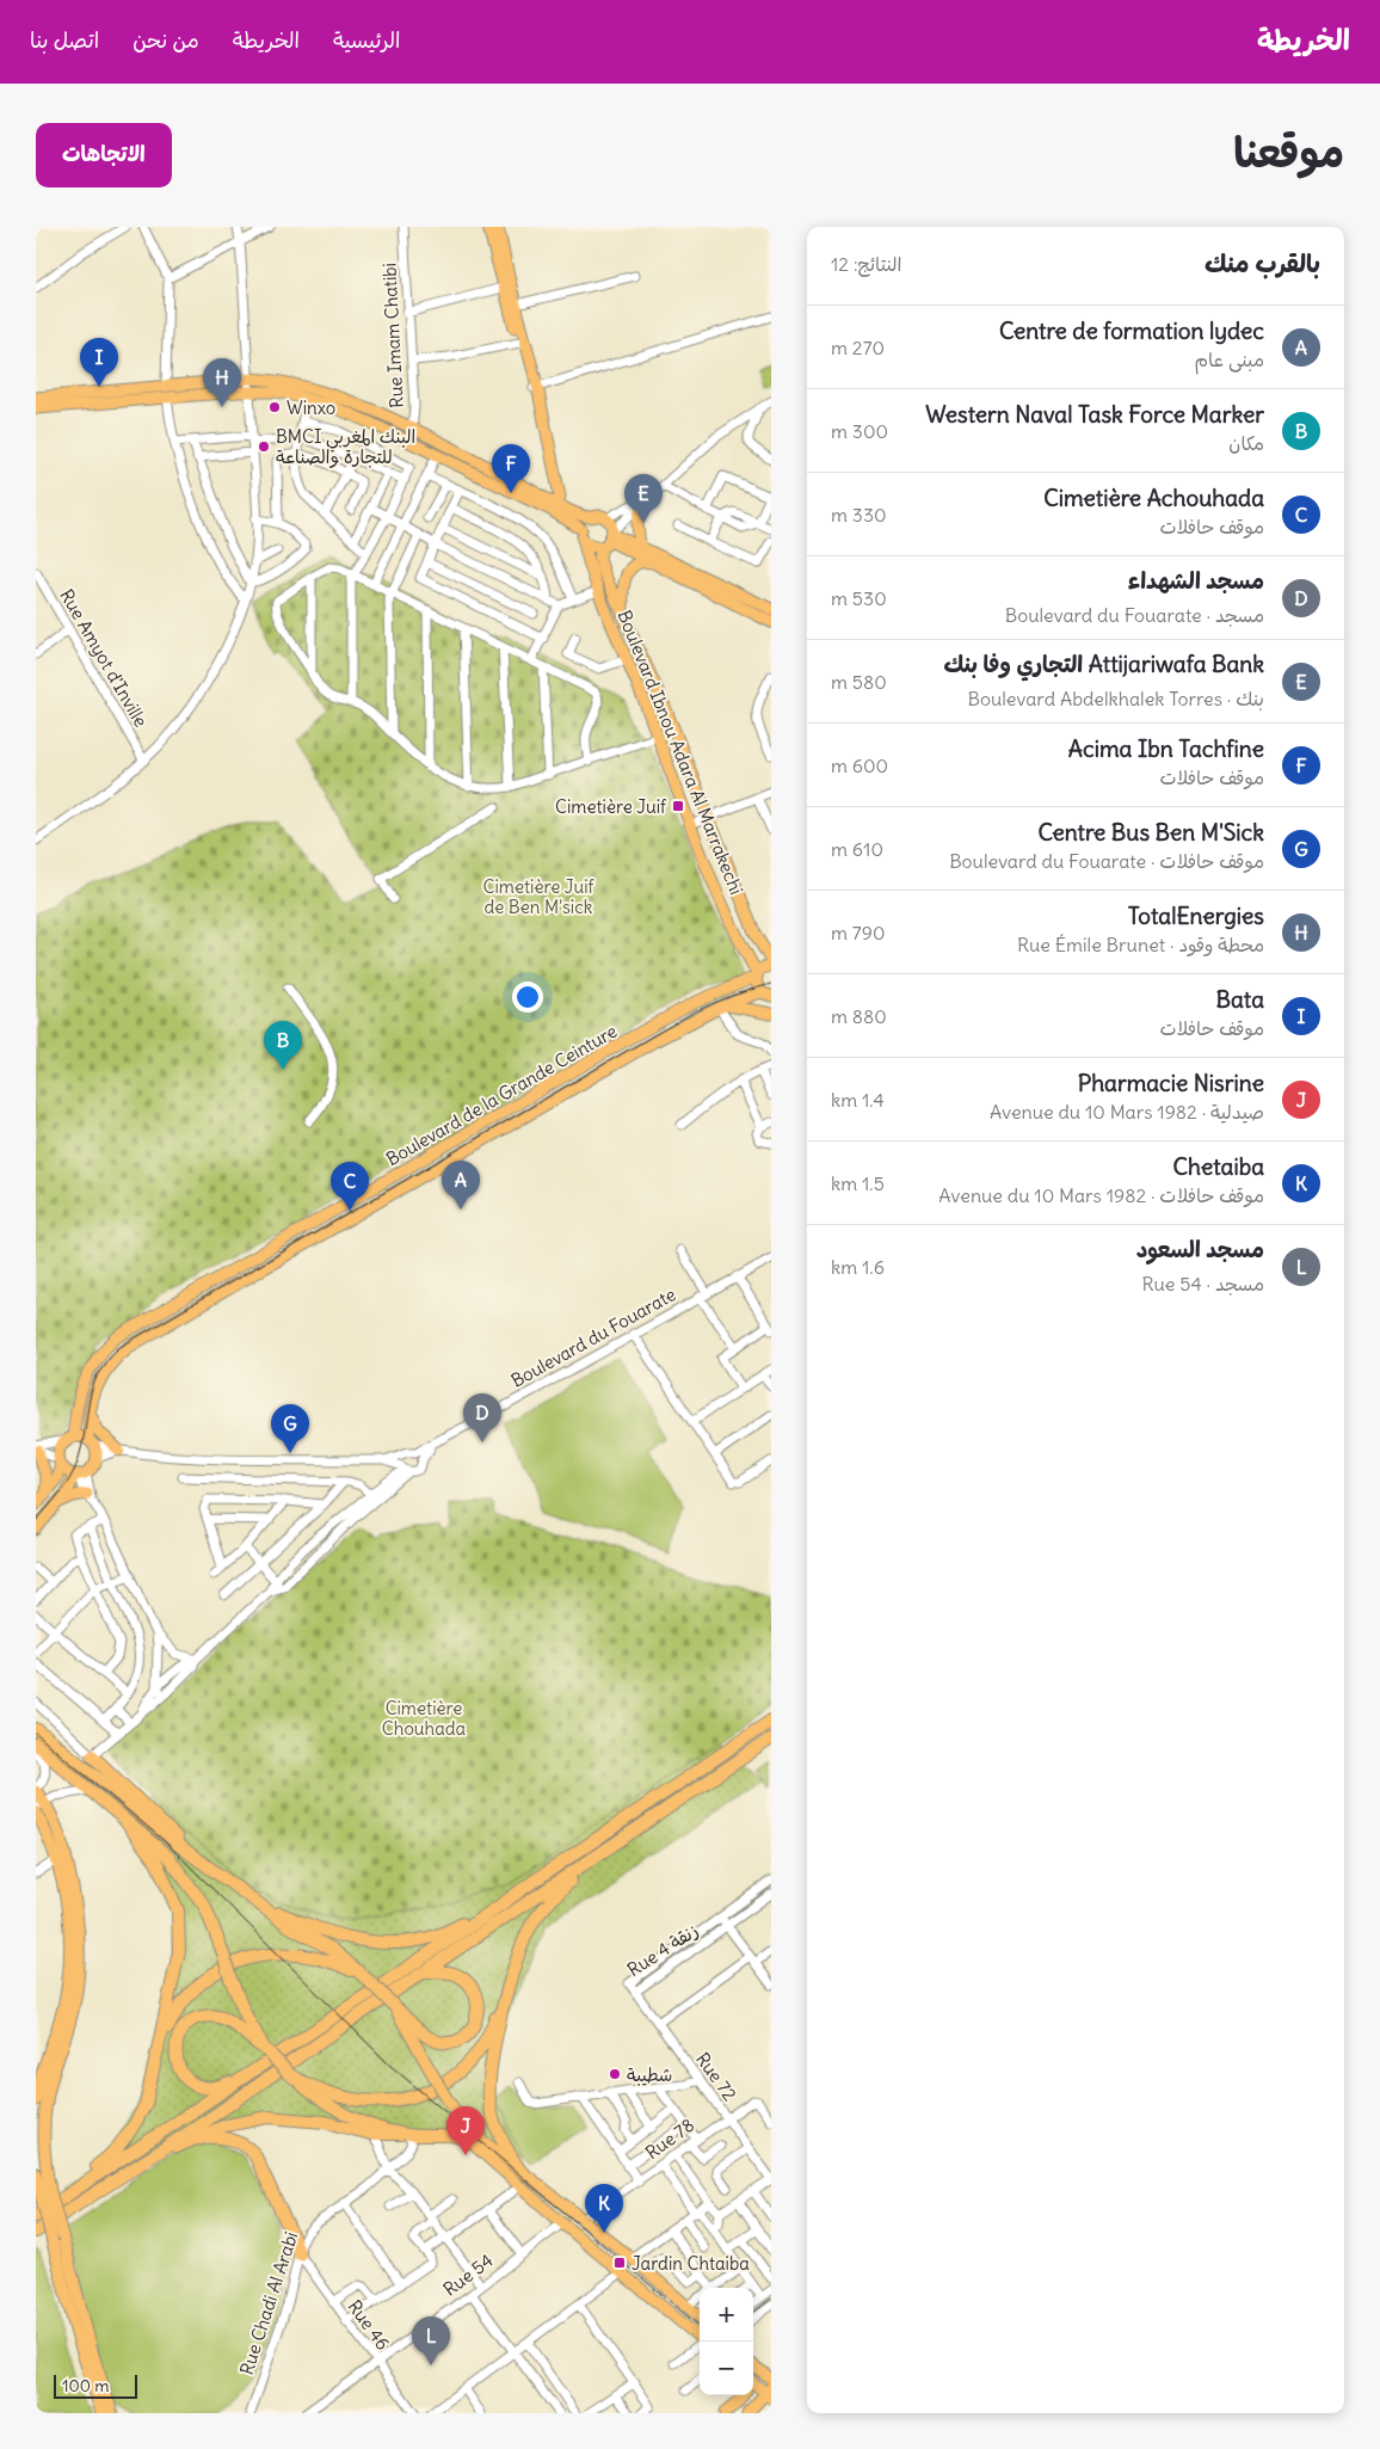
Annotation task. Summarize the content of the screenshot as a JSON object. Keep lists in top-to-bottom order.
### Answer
{
  "streets": {
    "main road": ["Boulevard Ibnou Adara Al Marrakechi", "Boulevard de la Grande Ceinture"],
    "street": [
      "Rue Imam Chatibi",
      "Rue Amyot d'Inville",
      "Boulevard du Fouarate",
      "Rue 4 زنقة",
      "Rue 72",
      "Rue 78",
      "Rue 54",
      "Rue Chadi Al Arabi",
      "Rue 46"
    ]
  },
  "crossings": [
    ["Boulevard Ibnou Adara Al Marrakechi", "Boulevard de la Grande Ceinture"],
    ["Boulevard de la Grande Ceinture", "Boulevard du Fouarate"],
    ["Rue 4 زنقة", "Rue 72"],
    ["Rue 72", "Rue 78"],
    ["Rue 54", "Rue 46"],
    ["Rue Chadi Al Arabi", "Rue 46"]
  ],
  "parks": ["Cimetière Juif de Ben M'sick", "Cimetière Chouhada"],
  "places": {
    "other": ["Winxo", "BMCI البنك المغربي للتجارة والصناعة", "شطيبة"],
    "transit": ["Cimetière Juif", "Jardin Chtaiba"]
  },
  "scale_bar": "100 m",
  "page": {
    "header": "الخريطة",
    "nav": [
      "الرئيسية",
      "الخريطة",
      "من نحن",
      "اتصل بنا"
    ],
    "title": "موقعنا",
    "buttons": "الاتجاهات",
    "heading": ["بالقرب منك", "النتائج: 12"],
    "list": [
      {
        "mark": "A",
        "name": "Centre de formation lydec",
        "note": "مبنى عام",
        "value": "270 m"
      },
      {
        "mark": "B",
        "name": "Western Naval Task Force Marker",
        "note": "مكان",
        "value": "300 m"
      },
      {
        "mark": "C",
        "name": "Cimetière Achouhada",
        "note": "موقف حافلات",
        "value": "330 m"
      },
      {
        "mark": "D",
        "name": "مسجد الشهداء",
        "note": "مسجد · Boulevard du Fouarate",
        "value": "530 m"
      },
      {
        "mark": "E",
        "name": "Attijariwafa Bank التجاري وفا بنك",
        "note": "بنك · Boulevard Abdelkhalek Torres",
        "value": "580 m"
      },
      {
        "mark": "F",
        "name": "Acima Ibn Tachfine",
        "note": "موقف حافلات",
        "value": "600 m"
      },
      {
        "mark": "G",
        "name": "Centre Bus Ben M'Sick",
        "note": "موقف حافلات · Boulevard du Fouarate",
        "value": "610 m"
      },
      {
        "mark": "H",
        "name": "TotalEnergies",
        "note": "محطة وقود · Rue Émile Brunet",
        "value": "790 m"
      },
      {
        "mark": "I",
        "name": "Bata",
        "note": "موقف حافلات",
        "value": "880 m"
      },
      {
        "mark": "J",
        "name": "Pharmacie Nisrine",
        "note": "صيدلية · Avenue du 10 Mars 1982",
        "value": "1.4 km"
      },
      {
        "mark": "K",
        "name": "Chetaiba",
        "note": "موقف حافلات · Avenue du 10 Mars 1982",
        "value": "1.5 km"
      },
      {
        "mark": "L",
        "name": "مسجد السعود",
        "note": "مسجد · Rue 54",
        "value": "1.6 km"
      }
    ],
    "pins": [
      "I",
      "H",
      "F",
      "E",
      "B",
      "A",
      "C",
      "D",
      "G",
      "J",
      "K",
      "L"
    ],
    "map_buttons": ["+", "−"],
    "scale": "100 m"
  }
}
